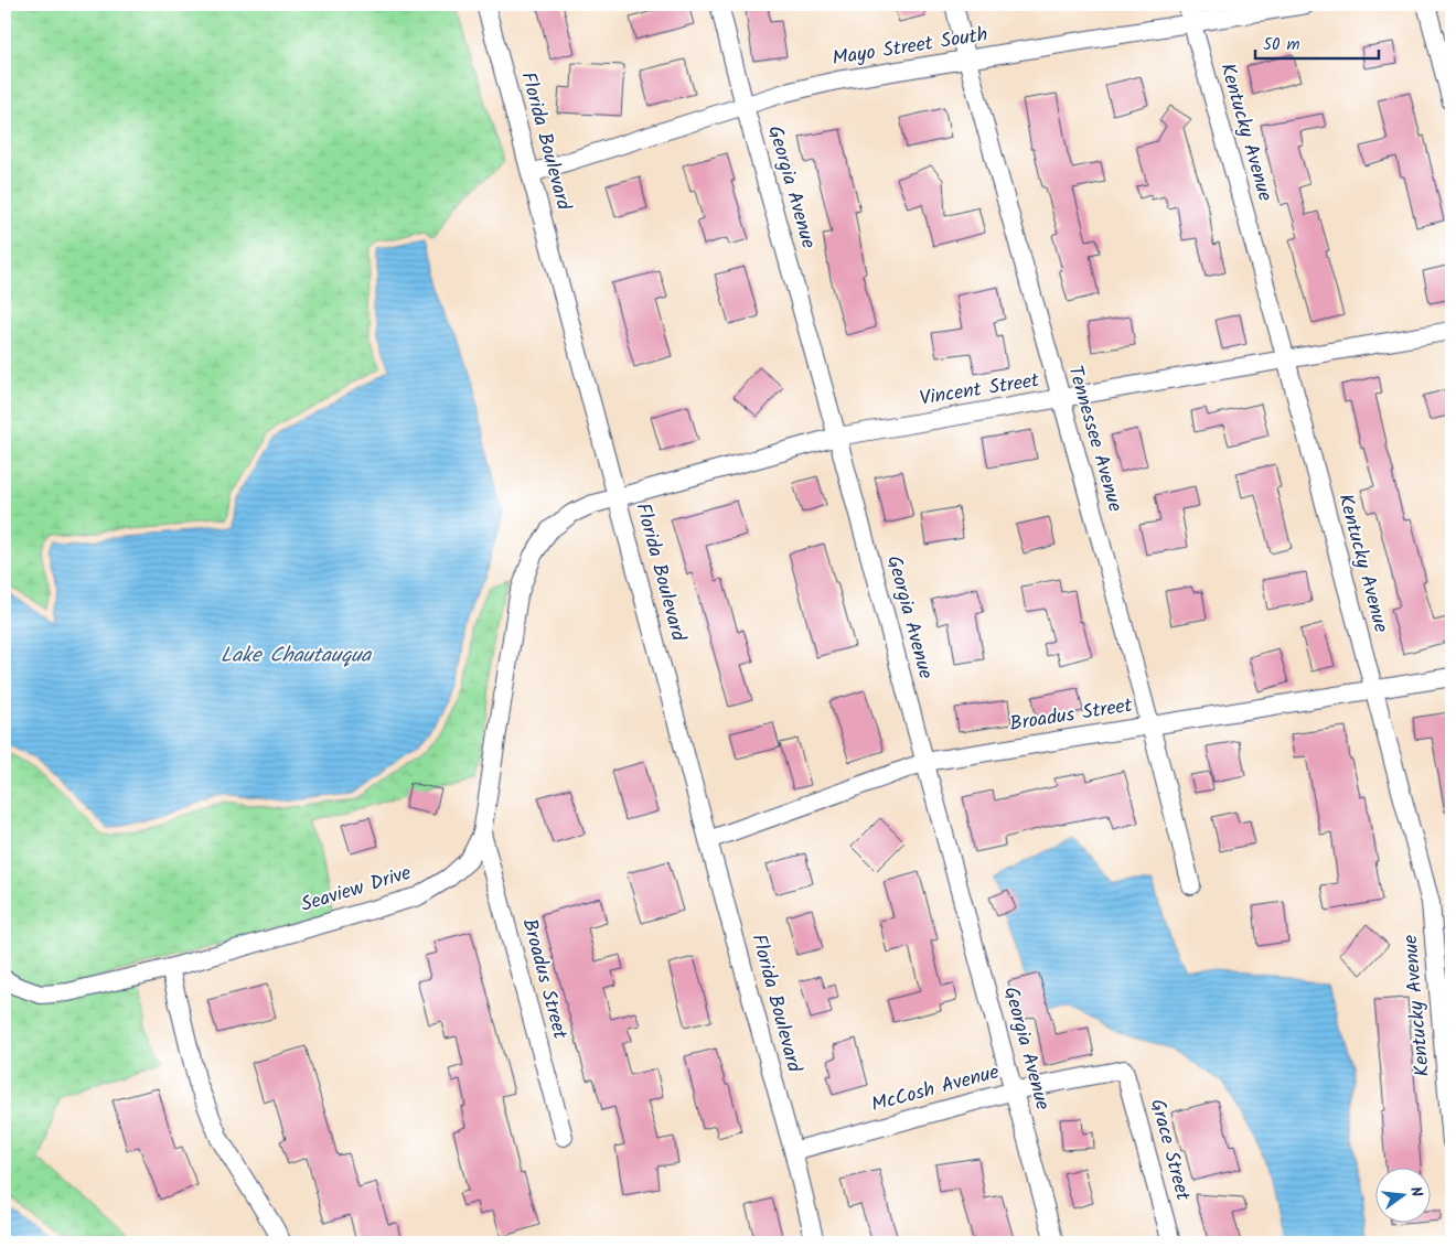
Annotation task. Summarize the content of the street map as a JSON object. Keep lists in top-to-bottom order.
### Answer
{
  "streets": {
    "street": [
      "Mayo Street South",
      "Kentucky Avenue",
      "Florida Boulevard",
      "Georgia Avenue",
      "Vincent Street",
      "Tennessee Avenue",
      "Broadus Street",
      "Seaview Drive",
      "McCosh Avenue",
      "Grace Street"
    ]
  },
  "crossings": [
    ["Mayo Street South", "Kentucky Avenue"],
    ["Mayo Street South", "Florida Boulevard"],
    ["Mayo Street South", "Georgia Avenue"],
    ["Mayo Street South", "Tennessee Avenue"],
    ["Kentucky Avenue", "Vincent Street"],
    ["Kentucky Avenue", "Broadus Street"],
    ["Florida Boulevard", "Vincent Street"],
    ["Florida Boulevard", "Broadus Street"],
    ["Florida Boulevard", "Seaview Drive"],
    ["Florida Boulevard", "McCosh Avenue"],
    ["Georgia Avenue", "Vincent Street"],
    ["Georgia Avenue", "Broadus Street"],
    ["Georgia Avenue", "McCosh Avenue"],
    ["Vincent Street", "Tennessee Avenue"],
    ["Vincent Street", "Seaview Drive"],
    ["Tennessee Avenue", "Broadus Street"],
    ["Broadus Street", "Seaview Drive"],
    ["McCosh Avenue", "Grace Street"]
  ],
  "water": ["Lake Chautauqua"],
  "scale_bar": "50 m",
  "north": "right"
}
